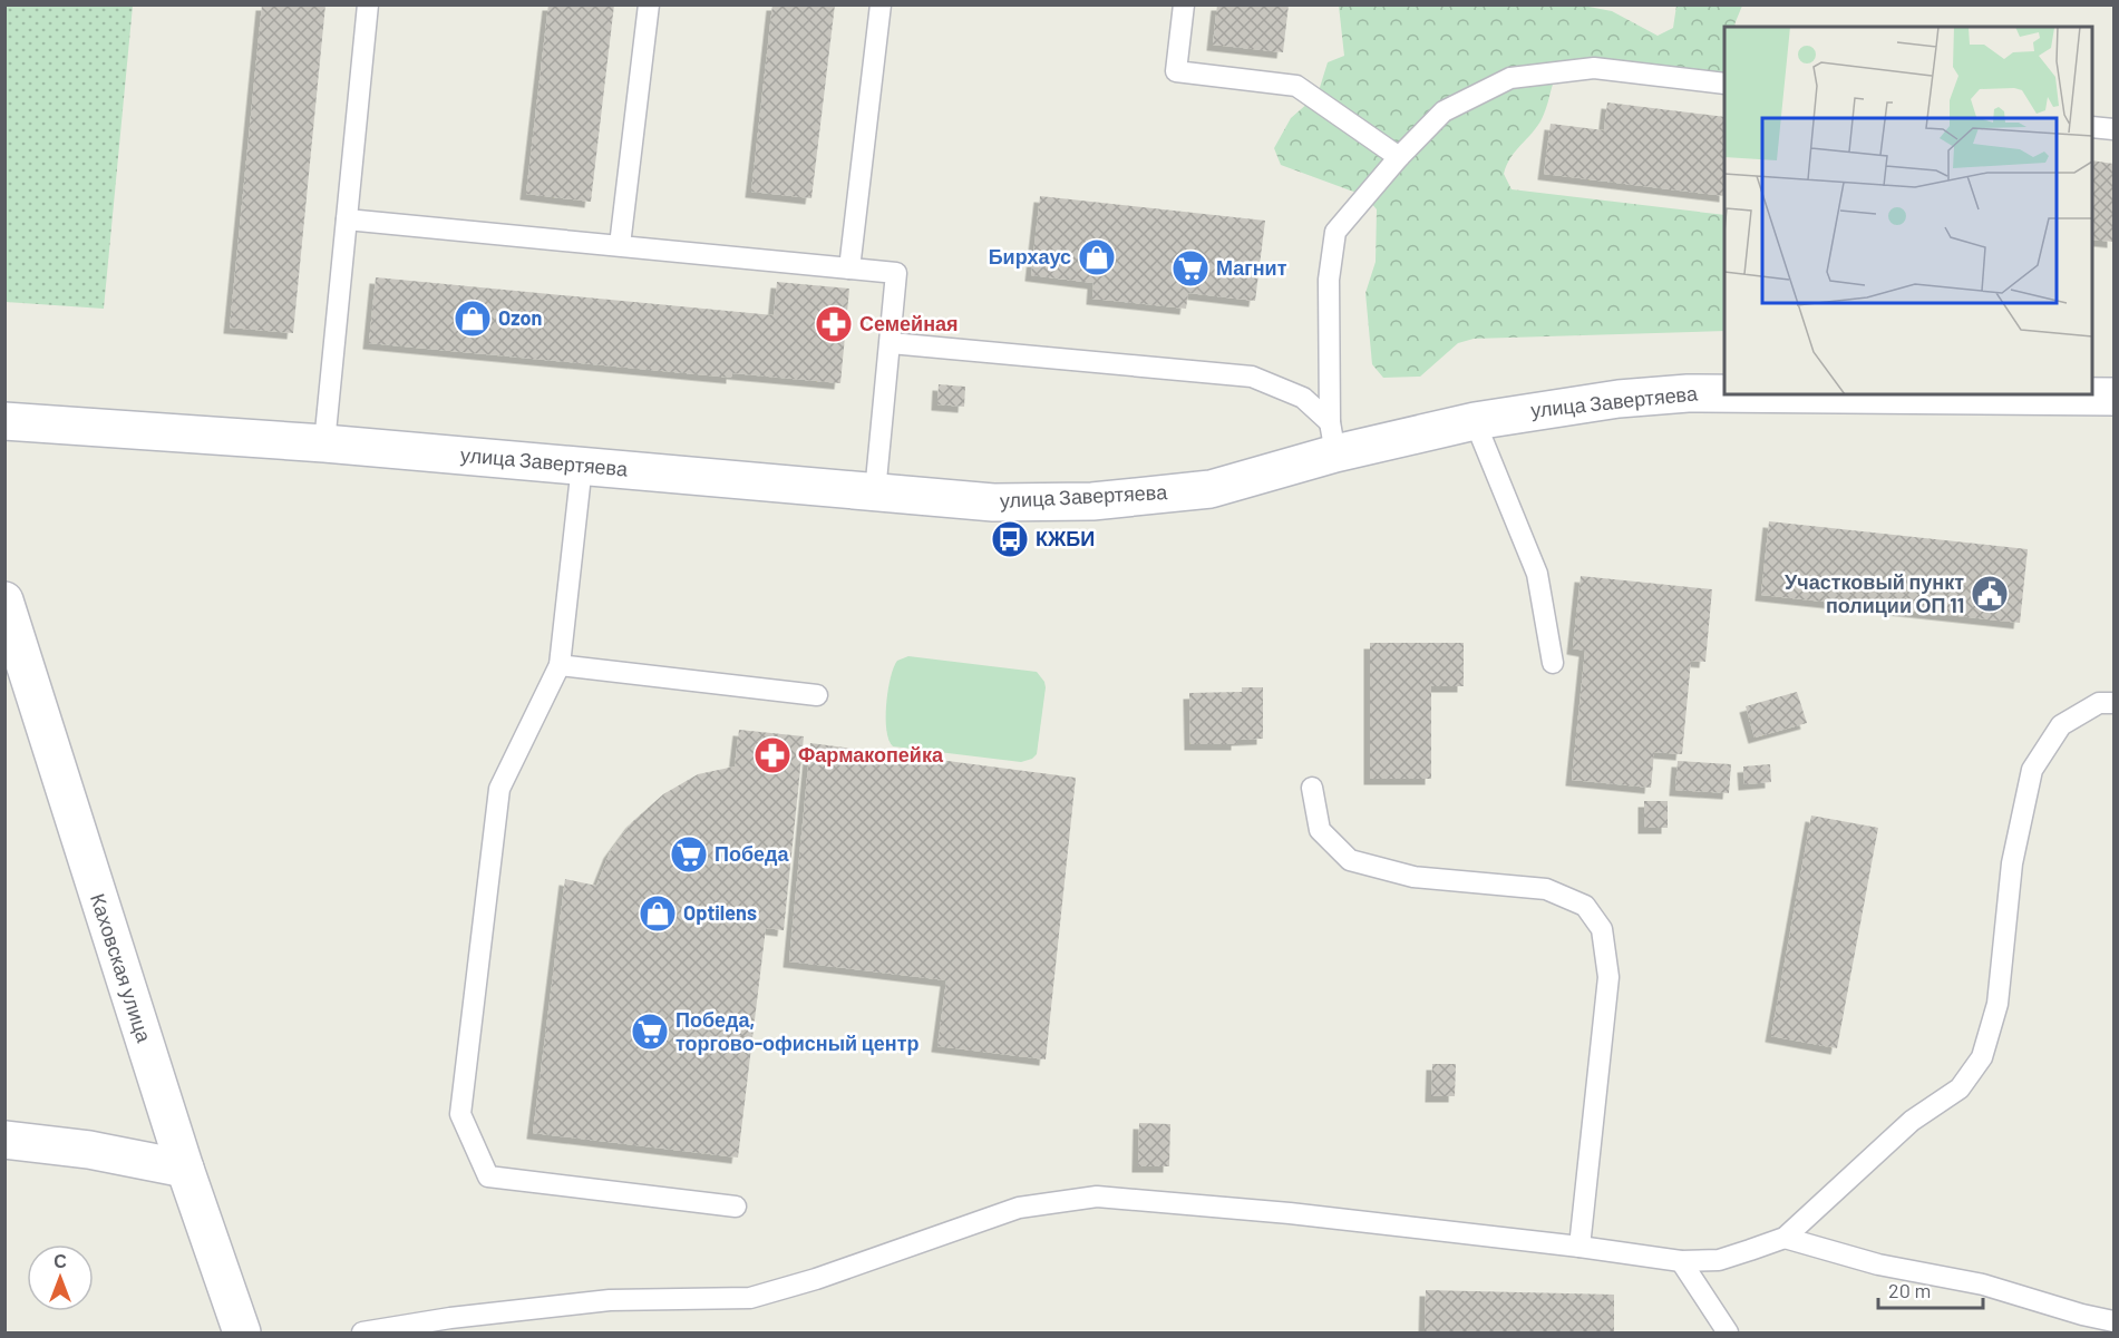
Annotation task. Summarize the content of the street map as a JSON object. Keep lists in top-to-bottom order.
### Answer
{
  "streets": {
    "main road": ["улица Завертяева", "Каховская улица"]
  },
  "places": {
    "shop": ["Бирхаус", "Ozon", "Optilens"],
    "supermarket": ["Магнит", "Победа", "Победа, торгово-офисный центр"],
    "pharmacy": ["Семейная", "Фармакопейка"],
    "bus stop": ["КЖБИ"],
    "public building": ["Участковый пункт полиции ОП 11"]
  },
  "scale_bar": "20 m",
  "north": "top"
}
